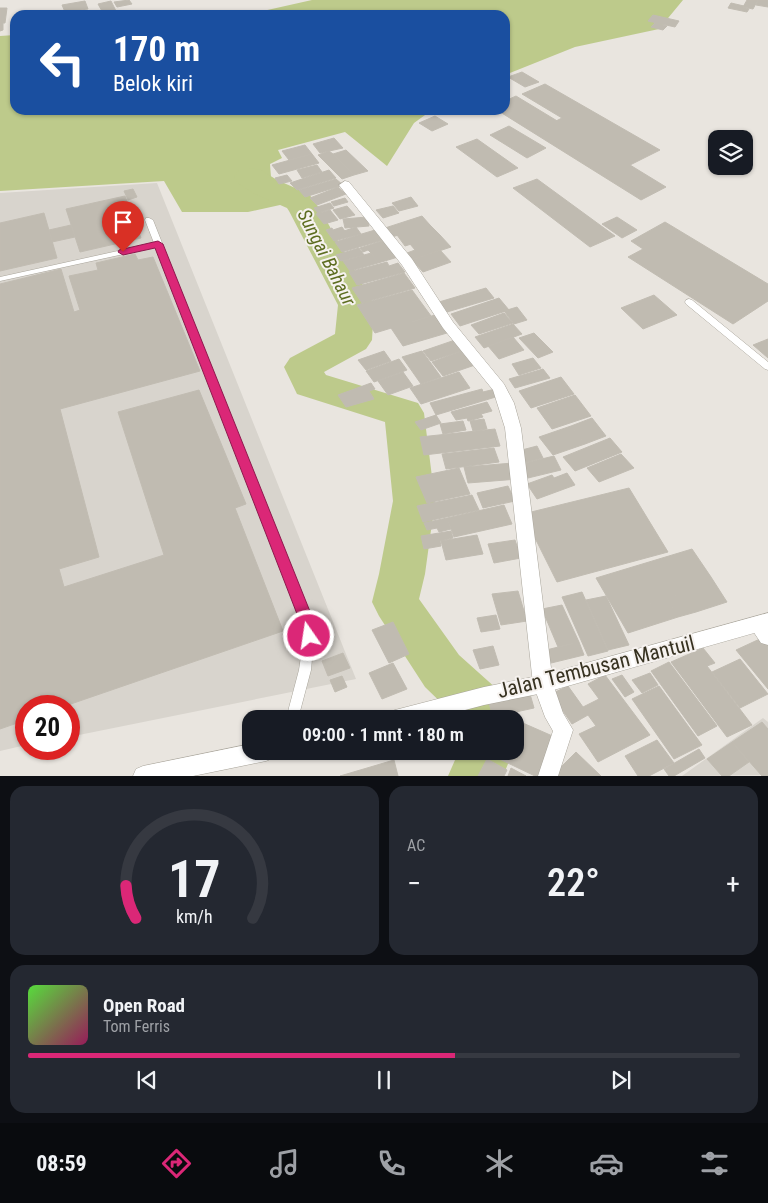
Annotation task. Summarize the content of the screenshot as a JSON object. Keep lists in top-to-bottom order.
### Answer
{
  "streets": {
    "street": ["Jalan Tembusan Mantuil"]
  },
  "water": ["Sungai Bahaur"],
  "page": {
    "turn": ["170 m", "Belok kiri"],
    "limit": "20",
    "trip": "09:00 · 1 mnt · 180 m",
    "tile": "AC",
    "heat": ["−", "22°", "+"],
    "song": ["Open Road", "Tom Ferris"],
    "tabs": "08:59",
    "gauge": ["17", "km/h"]
  }
}
